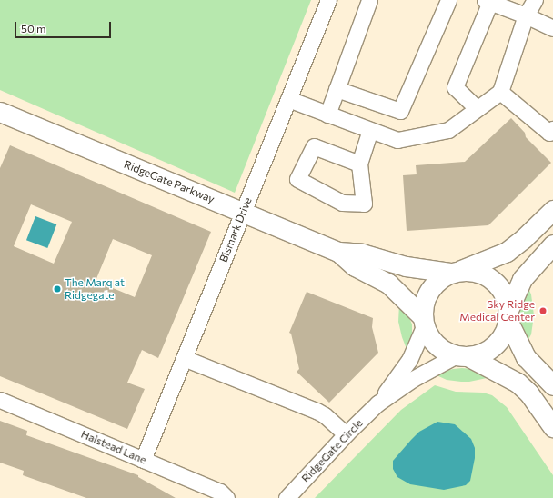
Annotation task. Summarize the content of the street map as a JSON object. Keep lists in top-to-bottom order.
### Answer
{
  "streets": {
    "main road": ["RidgeGate Parkway"],
    "street": ["Bismark Drive", "Halstead Lane", "RidgeGate Circle"]
  },
  "crossings": [
    ["RidgeGate Parkway", "Bismark Drive"],
    ["RidgeGate Parkway", "RidgeGate Circle"],
    ["Bismark Drive", "Halstead Lane"]
  ],
  "places": ["The Marq at Ridgegate", "Sky Ridge Medical Center"],
  "scale_bar": "50 m"
}
